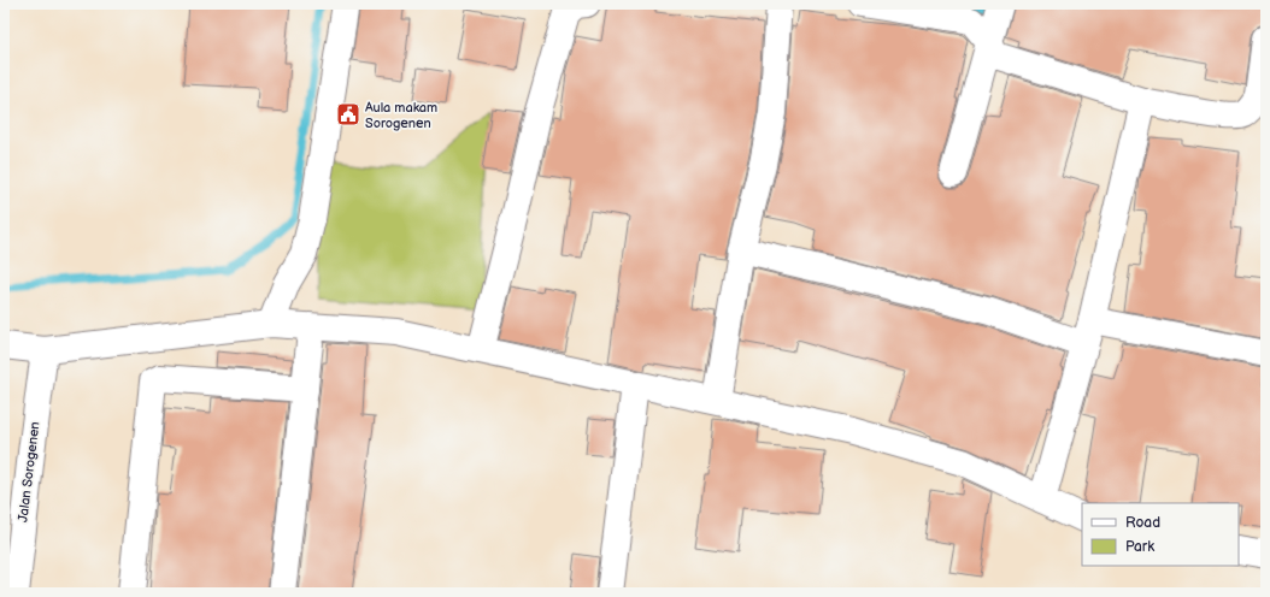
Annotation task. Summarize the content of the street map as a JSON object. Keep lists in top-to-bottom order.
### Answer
{
  "streets": {
    "street": ["Jalan Sorogenen"]
  },
  "places": {
    "public building": ["Aula makam Sorogenen"]
  },
  "legend": ["Road", "Park"]
}
